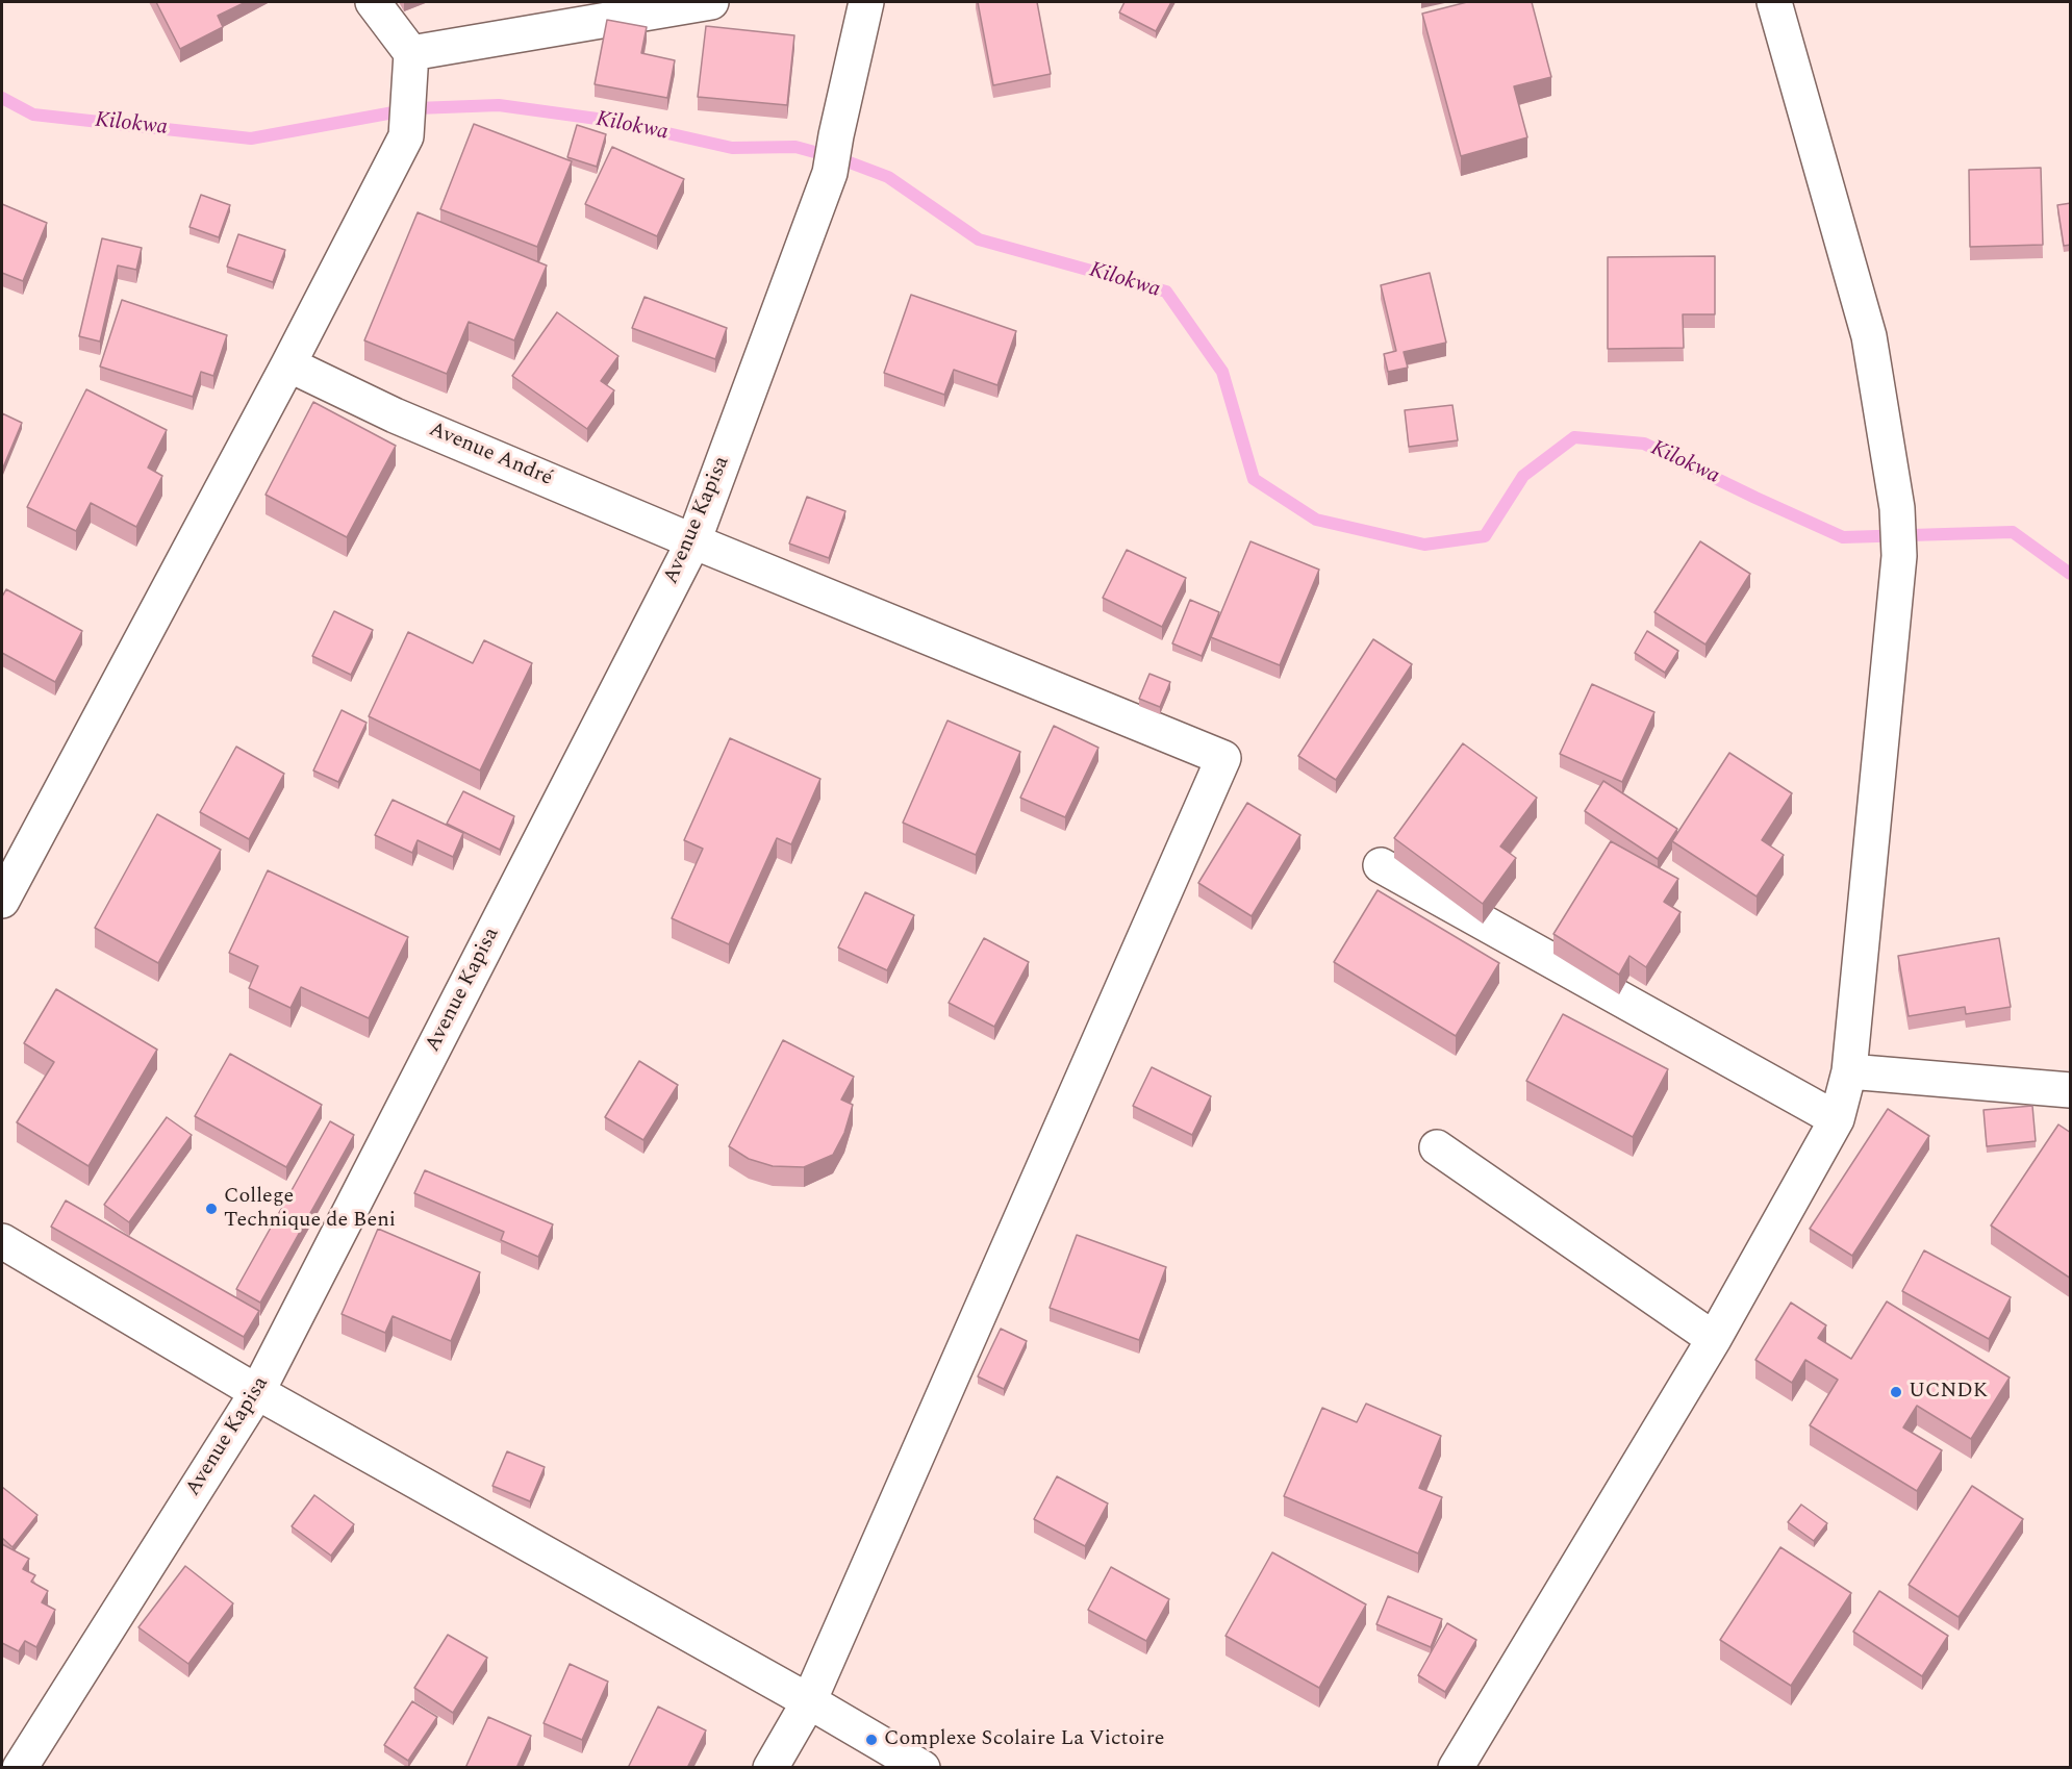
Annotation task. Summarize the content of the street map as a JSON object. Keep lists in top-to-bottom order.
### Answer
{
  "streets": {
    "street": ["Avenue André", "Avenue Kapisa"]
  },
  "crossings": [
    ["Avenue André", "Avenue Kapisa"]
  ],
  "water": ["Kilokwa"],
  "places": ["College Technique de Beni", "UCNDK", "Complexe Scolaire La Victoire"]
}
